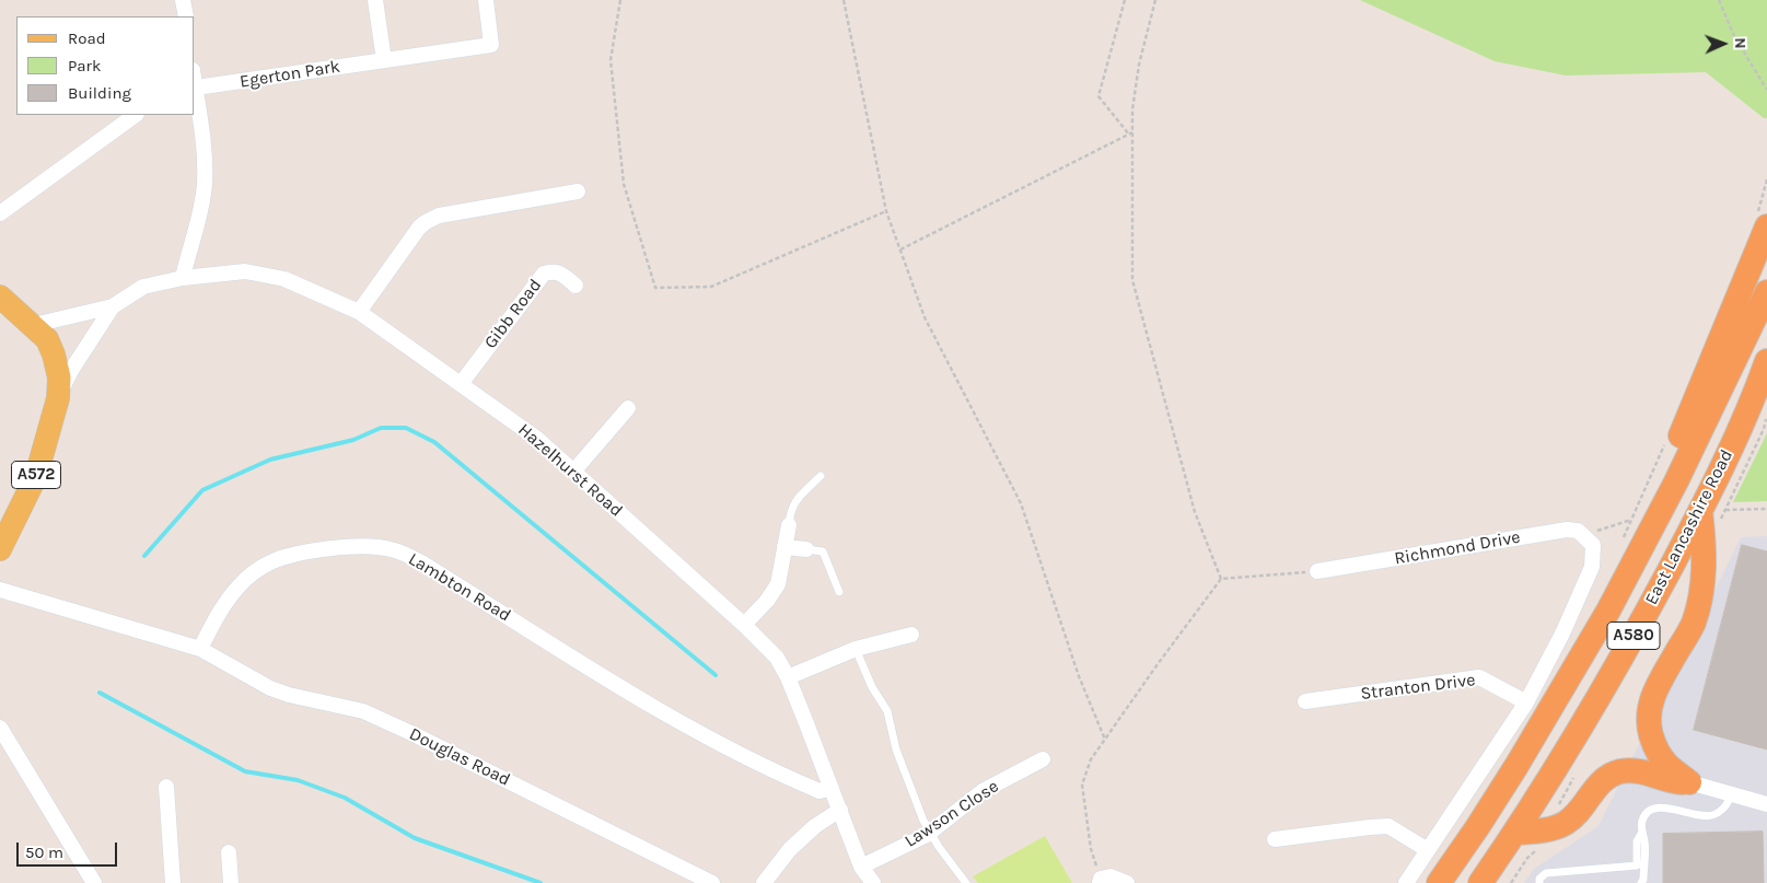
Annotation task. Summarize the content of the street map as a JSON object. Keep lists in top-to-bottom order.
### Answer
{
  "streets": {
    "highway": ["East Lancashire Road", "A580"],
    "main road": ["A572"],
    "street": [
      "Egerton Park",
      "Gibb Road",
      "Hazelhurst Road",
      "Richmond Drive",
      "Lambton Road",
      "Stranton Drive",
      "Douglas Road",
      "Lawson Close"
    ]
  },
  "crossings": [
    ["Gibb Road", "Hazelhurst Road"],
    ["Hazelhurst Road", "A572"],
    ["Hazelhurst Road", "Lambton Road"],
    ["Hazelhurst Road", "Lawson Close"],
    ["East Lancashire Road", "A580"],
    ["Lambton Road", "Douglas Road"]
  ],
  "legend": ["Road", "Park", "Building"],
  "scale_bar": "50 m",
  "north": "right"
}
